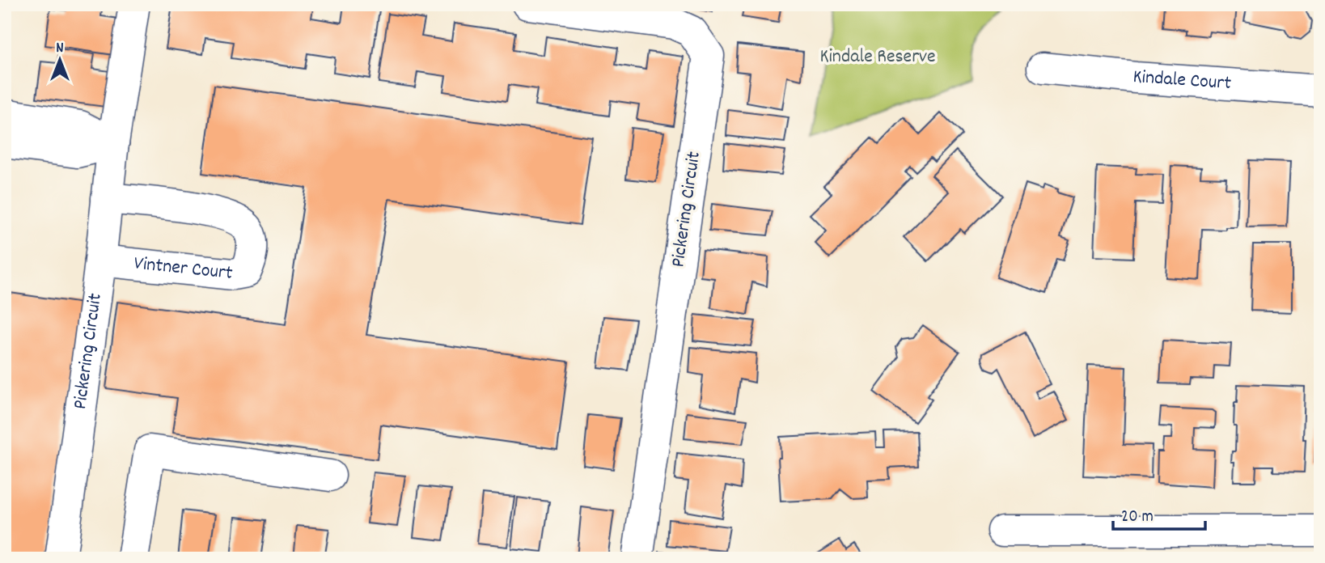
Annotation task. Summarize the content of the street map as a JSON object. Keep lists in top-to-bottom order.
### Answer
{
  "streets": {
    "street": ["Kindale Court", "Pickering Circuit", "Vintner Court"]
  },
  "crossings": [
    ["Pickering Circuit", "Vintner Court"]
  ],
  "parks": ["Kindale Reserve"],
  "scale_bar": "20 m",
  "north": "top"
}
